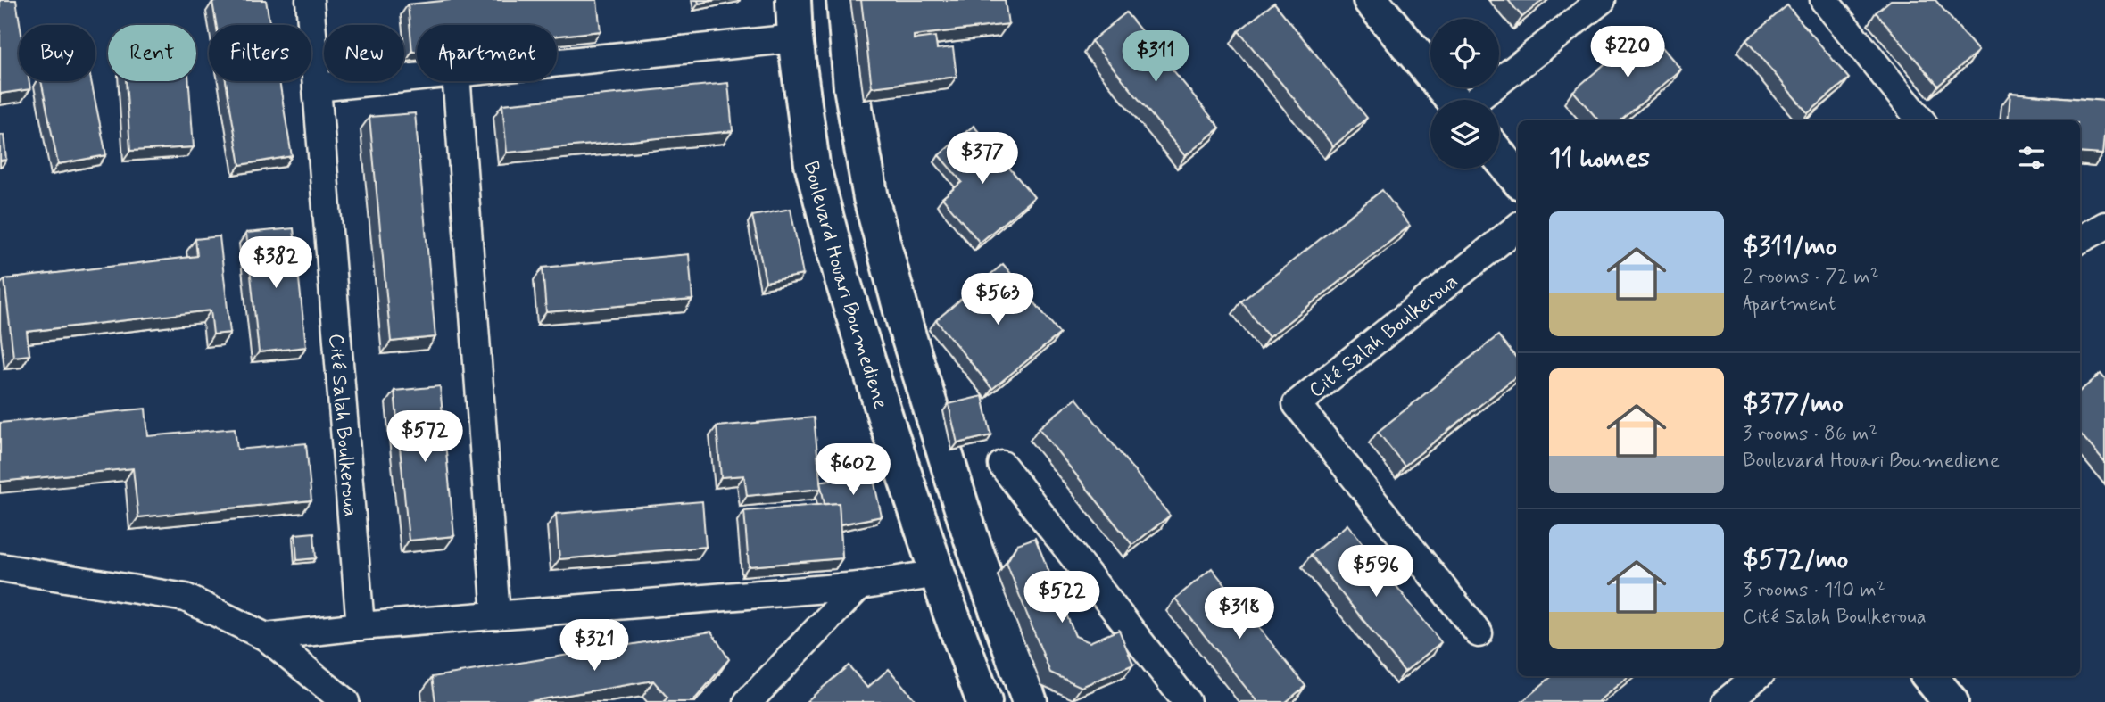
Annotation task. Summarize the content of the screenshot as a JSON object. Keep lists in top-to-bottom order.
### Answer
{
  "streets": {
    "main road": ["Boulevard Houari Boumediene"],
    "street": ["Cité Salah Boulkeroua"]
  },
  "page": {
    "chip": [
      "Buy",
      "Rent",
      "Filters",
      "New",
      "Apartment"
    ],
    "price": [
      "$220",
      "$311",
      "$377",
      "$382",
      "$563",
      "$572",
      "$602",
      "$596",
      "$522",
      "$318",
      "$321"
    ],
    "heading": "11 homes",
    "list": [
      {
        "name": "$311/mo",
        "note": "2 rooms · 72 m² · Apartment"
      },
      {
        "name": "$377/mo",
        "note": "3 rooms · 86 m² · Boulevard Houari Boumediene"
      },
      {
        "name": "$572/mo",
        "note": "3 rooms · 110 m² · Cité Salah Boulkeroua"
      }
    ]
  }
}
